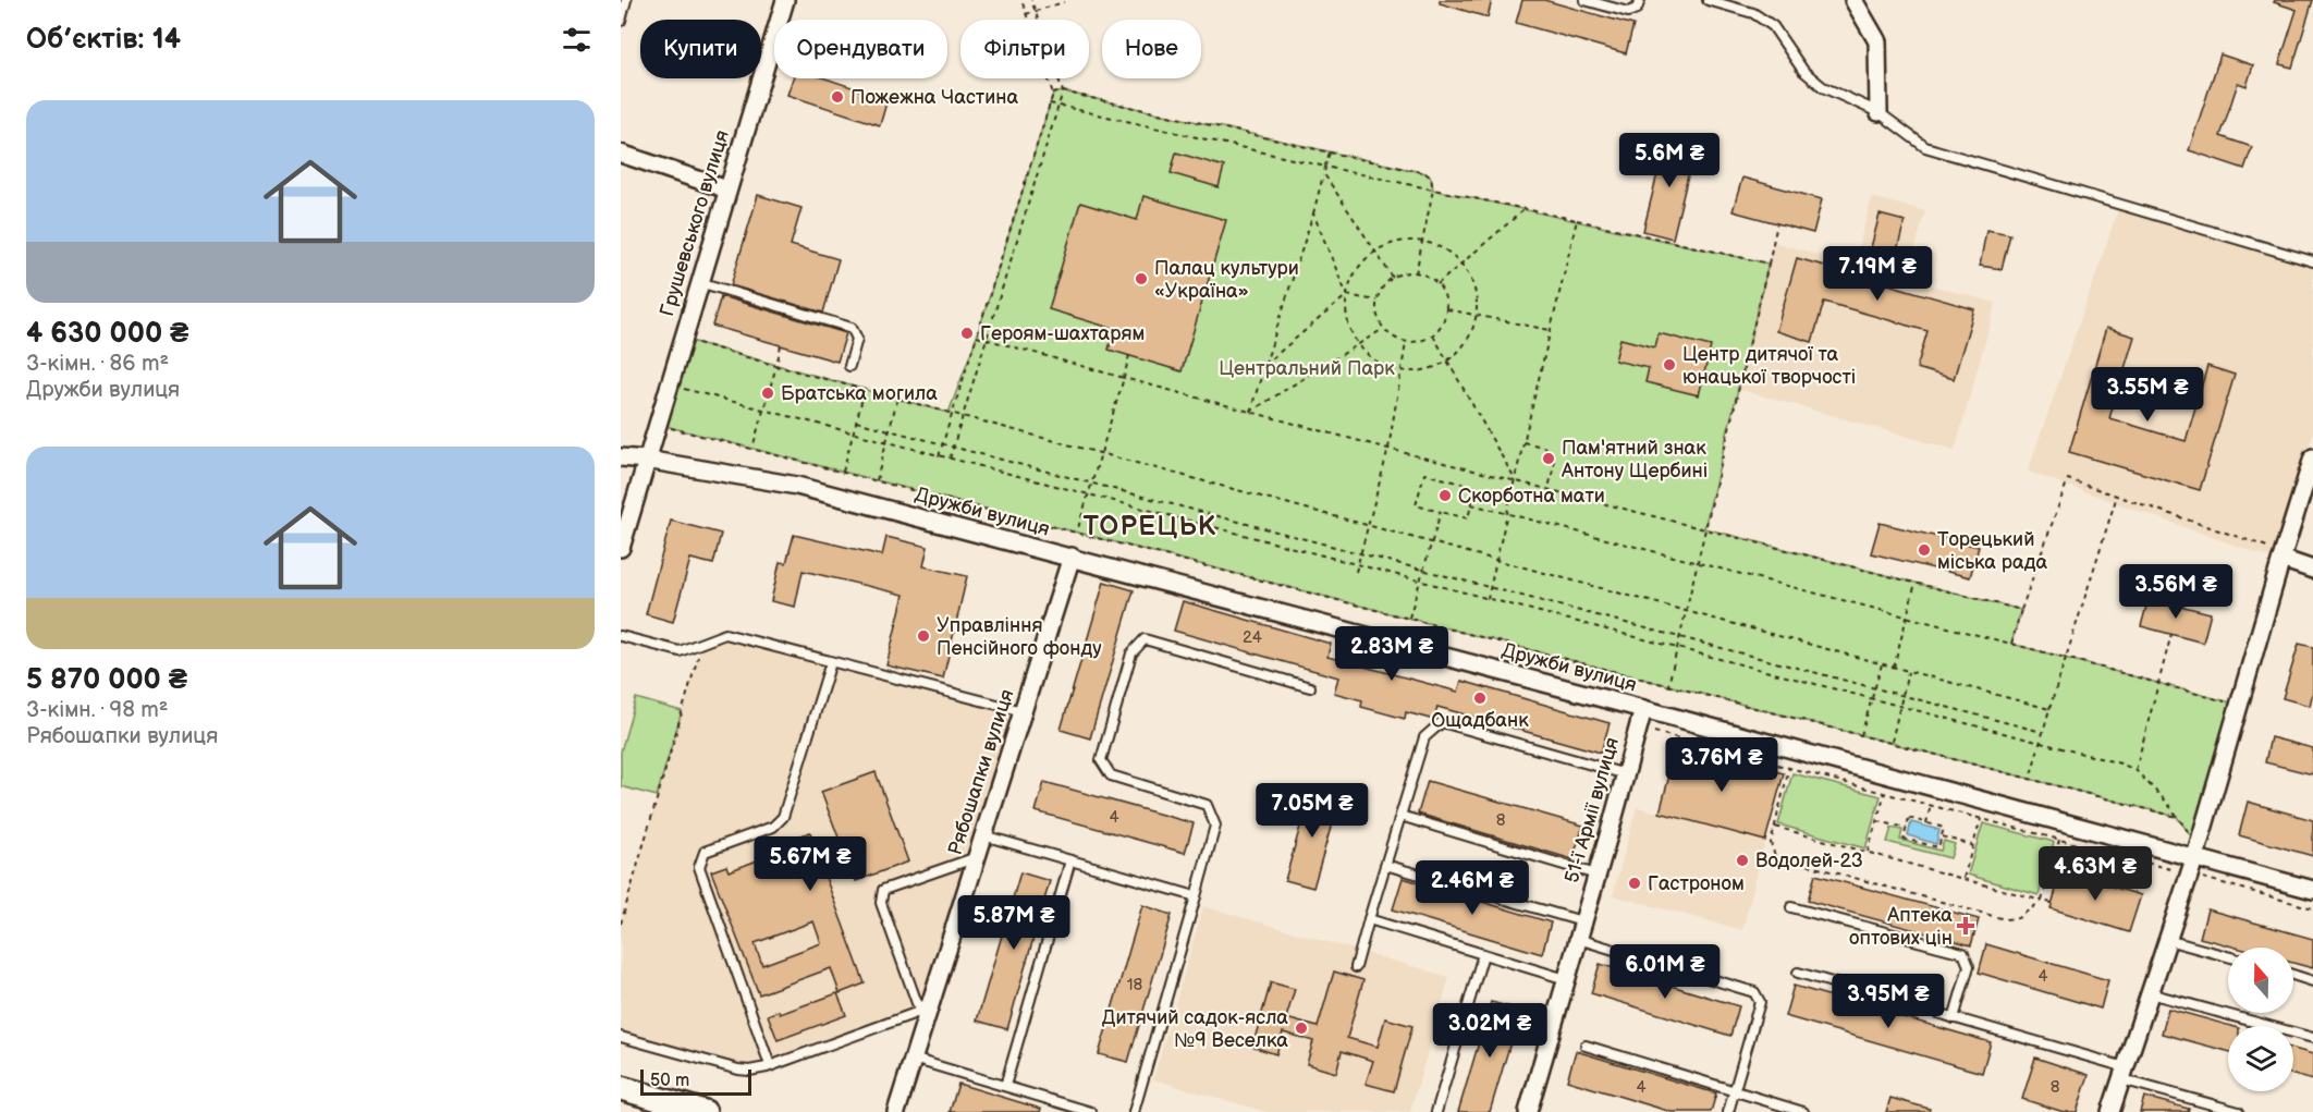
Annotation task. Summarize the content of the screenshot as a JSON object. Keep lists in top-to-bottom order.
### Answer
{
  "streets": {
    "street": [
      "Грушевського вулиця",
      "Дружби вулиця",
      "Рябошапки вулиця",
      "51-ї Армії вулиця"
    ]
  },
  "crossings": [
    ["Грушевського вулиця", "Дружби вулиця"],
    ["Дружби вулиця", "Рябошапки вулиця"],
    ["Дружби вулиця", "51-ї Армії вулиця"]
  ],
  "districts": ["ТОРЕЦЬК"],
  "parks": ["Центральний Парк"],
  "places": {
    "other": [
      "Пожежна Частина",
      "Палац культури «Україна»",
      "Героям-шахтарям",
      "Центр дитячої та юнацької творчості",
      "Братська мoгила",
      "Пам'ятний знак Антону Щербині",
      "Скорботна мати",
      "Торецький міська рада",
      "Управління Пенсійного фонду",
      "Ощадбанк",
      "Водолей-23",
      "Гастроном",
      "Дитячий садок-ясла №9 Веселка"
    ],
    "health": ["Аптека оптових цін"]
  },
  "house_numbers": [
    "24",
    "4",
    "8",
    "4",
    "18",
    "4",
    "8"
  ],
  "scale_bar": "50 m",
  "north": "top",
  "page": {
    "heading": "Об’єктів: 14",
    "chip": [
      "Купити",
      "Орендувати",
      "Фільтри",
      "Нове"
    ],
    "list": [
      {
        "name": "4 630 000 ₴",
        "note": "3-кімн. · 86 m² · Дружби вулиця"
      },
      {
        "name": "5 870 000 ₴",
        "note": "3-кімн. · 98 m² · Рябошапки вулиця"
      }
    ],
    "price": [
      "5.6M ₴",
      "7.19M ₴",
      "3.55M ₴",
      "3.56M ₴",
      "2.83M ₴",
      "3.76M ₴",
      "7.05M ₴",
      "5.67M ₴",
      "4.63M ₴",
      "2.46M ₴",
      "5.87M ₴",
      "6.01M ₴",
      "3.95M ₴",
      "3.02M ₴"
    ],
    "scale": "50 m"
  }
}
